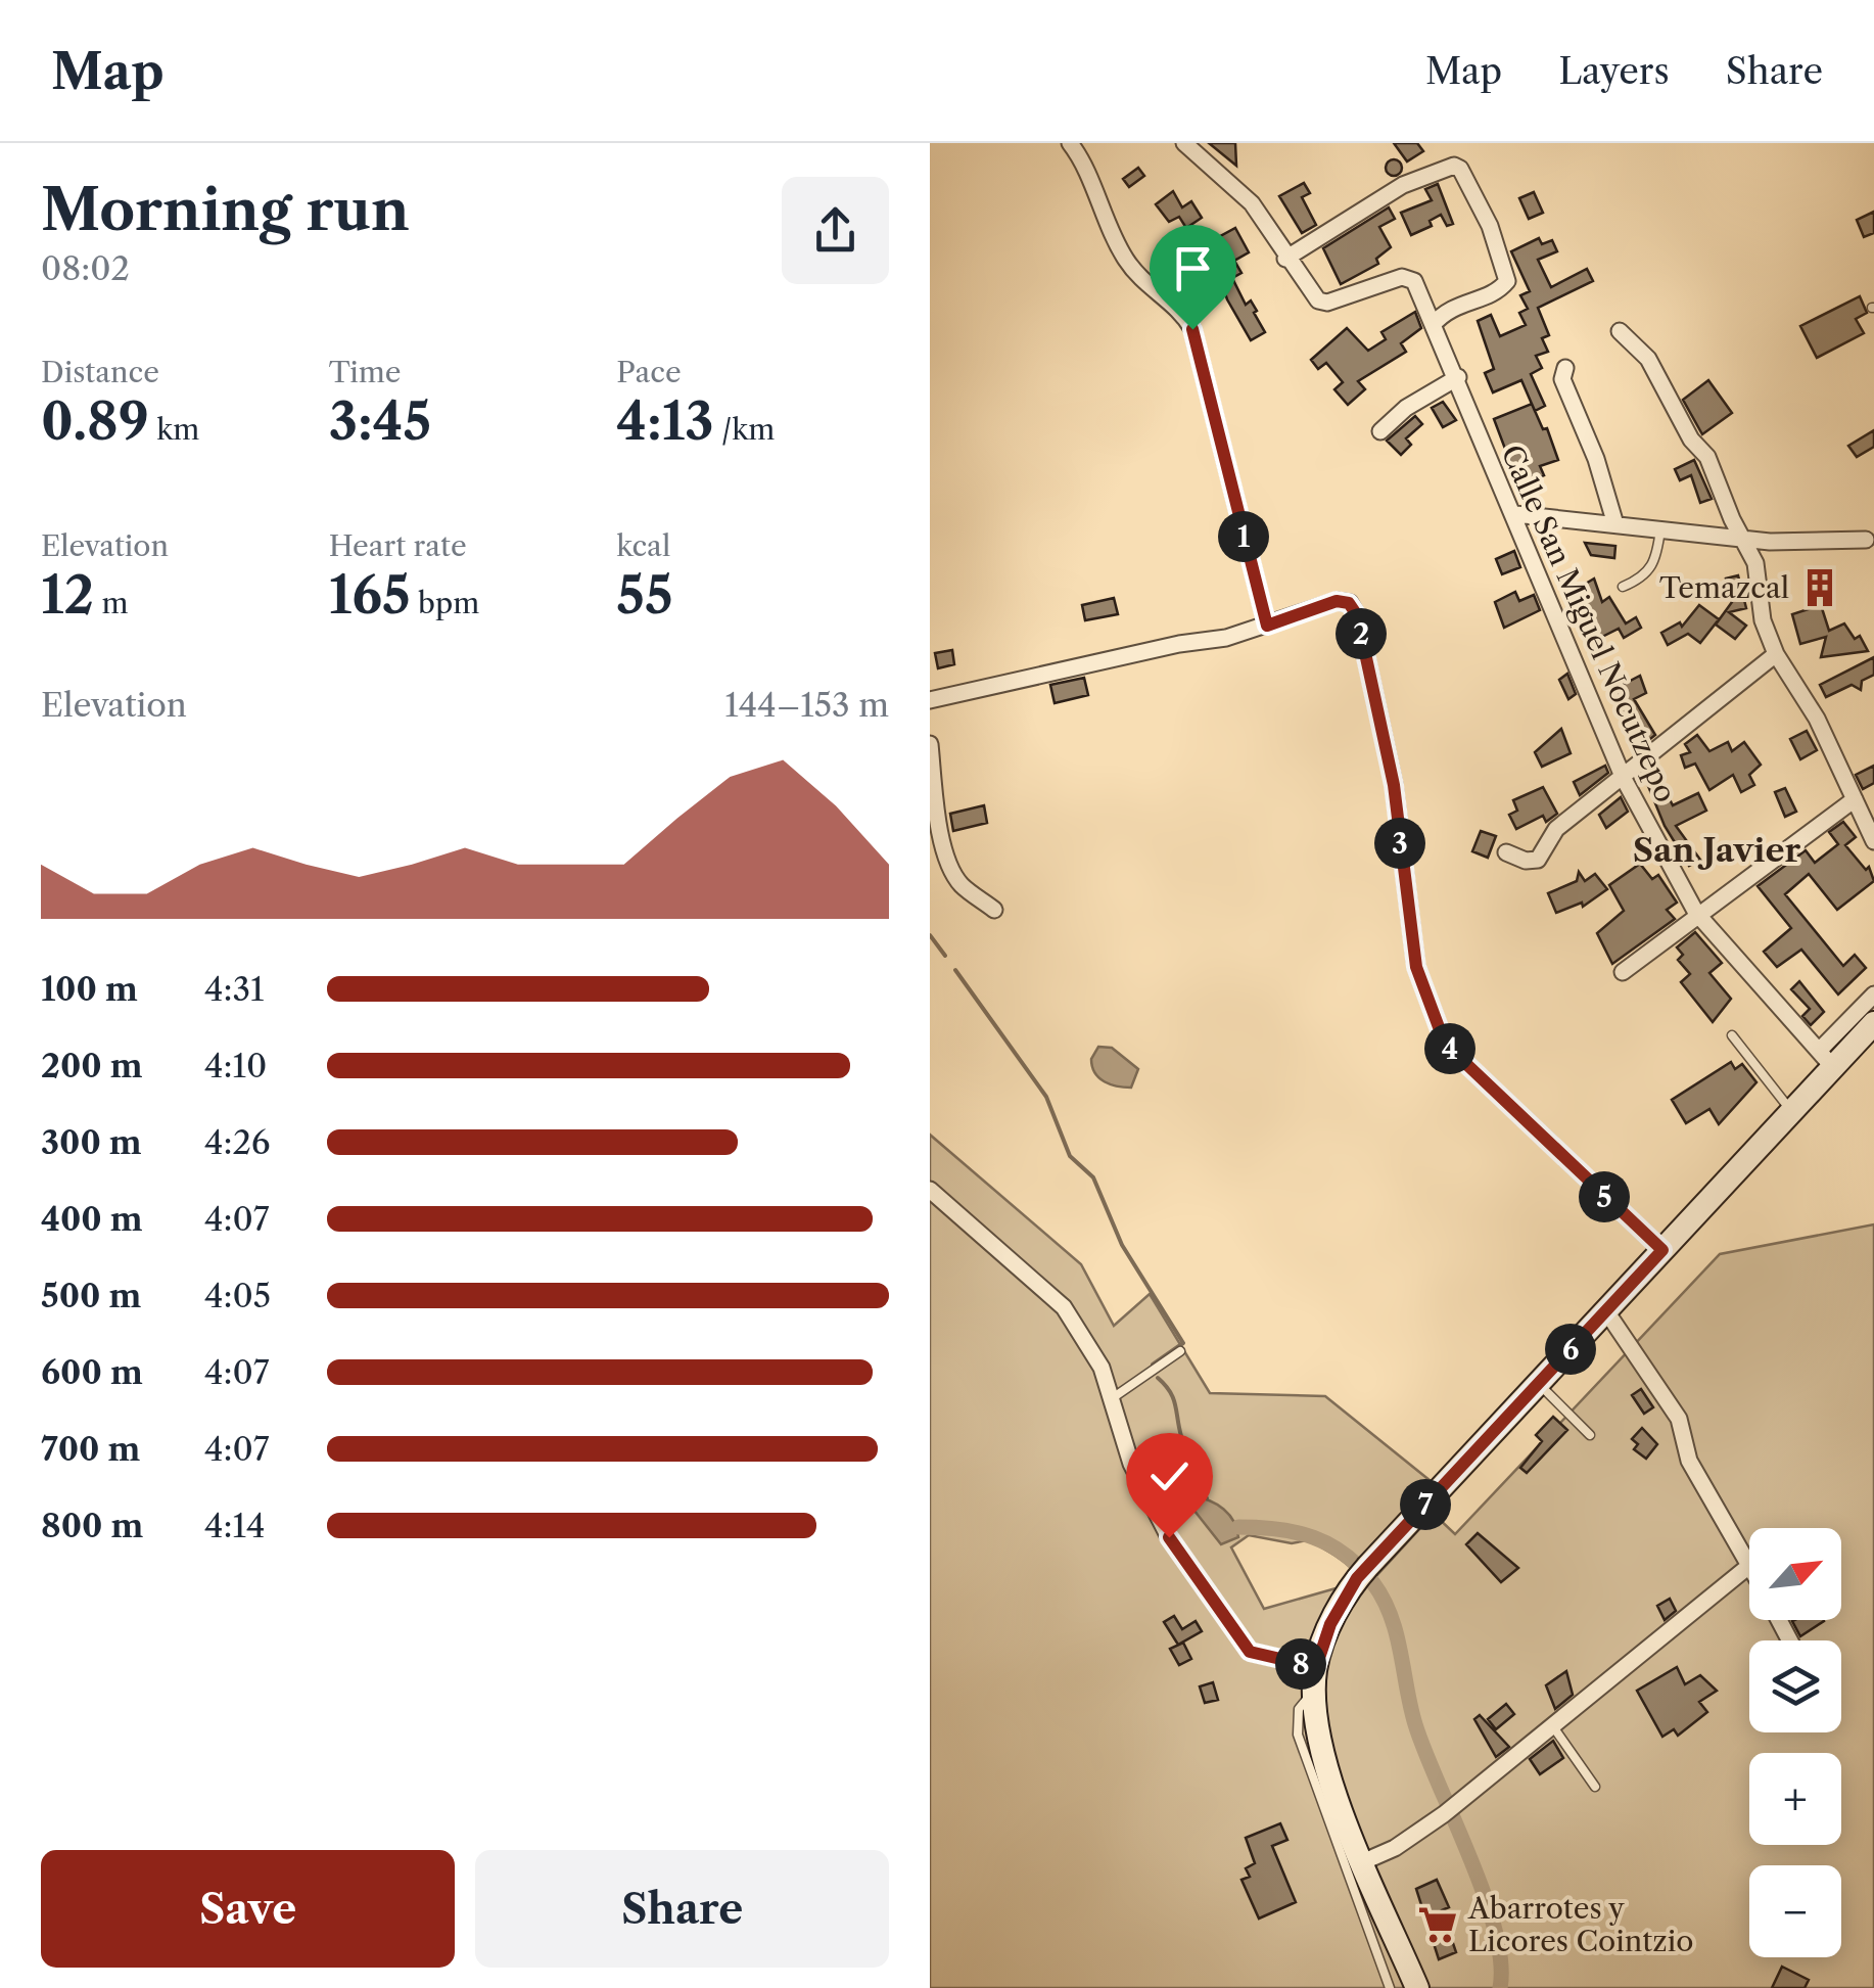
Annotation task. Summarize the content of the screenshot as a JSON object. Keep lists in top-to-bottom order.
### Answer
{
  "streets": {
    "street": ["Calle San Miguel Nocutzepo"]
  },
  "districts": ["San Javier"],
  "places": {
    "building": ["Temazcal"],
    "supermarket": ["Abarrotes y Licores Cointzio"]
  },
  "north": "top right",
  "page": {
    "header": "Map",
    "nav": ["Map", "Layers", "Share"],
    "heading": ["Morning run", "08:02"],
    "stats": [
      ["Distance", "0.89 km"],
      ["Time", "3:45"],
      ["Pace", "4:13 /km"],
      ["Elevation", "12 m"],
      ["Heart rate", "165 bpm"],
      ["kcal", "55"]
    ],
    "pins": [
      "1",
      "2",
      "3",
      "4",
      "5",
      "6",
      "7",
      "8"
    ],
    "chart": ["Elevation", "144–153 m"],
    "list": [
      {
        "name": "100 m",
        "note": "4:31"
      },
      {
        "name": "200 m",
        "note": "4:10"
      },
      {
        "name": "300 m",
        "note": "4:26"
      },
      {
        "name": "400 m",
        "note": "4:07"
      },
      {
        "name": "500 m",
        "note": "4:05"
      },
      {
        "name": "600 m",
        "note": "4:07"
      },
      {
        "name": "700 m",
        "note": "4:07"
      },
      {
        "name": "800 m",
        "note": "4:14"
      }
    ],
    "map_buttons": ["+", "−"],
    "buttons": ["Save", "Share"]
  }
}
